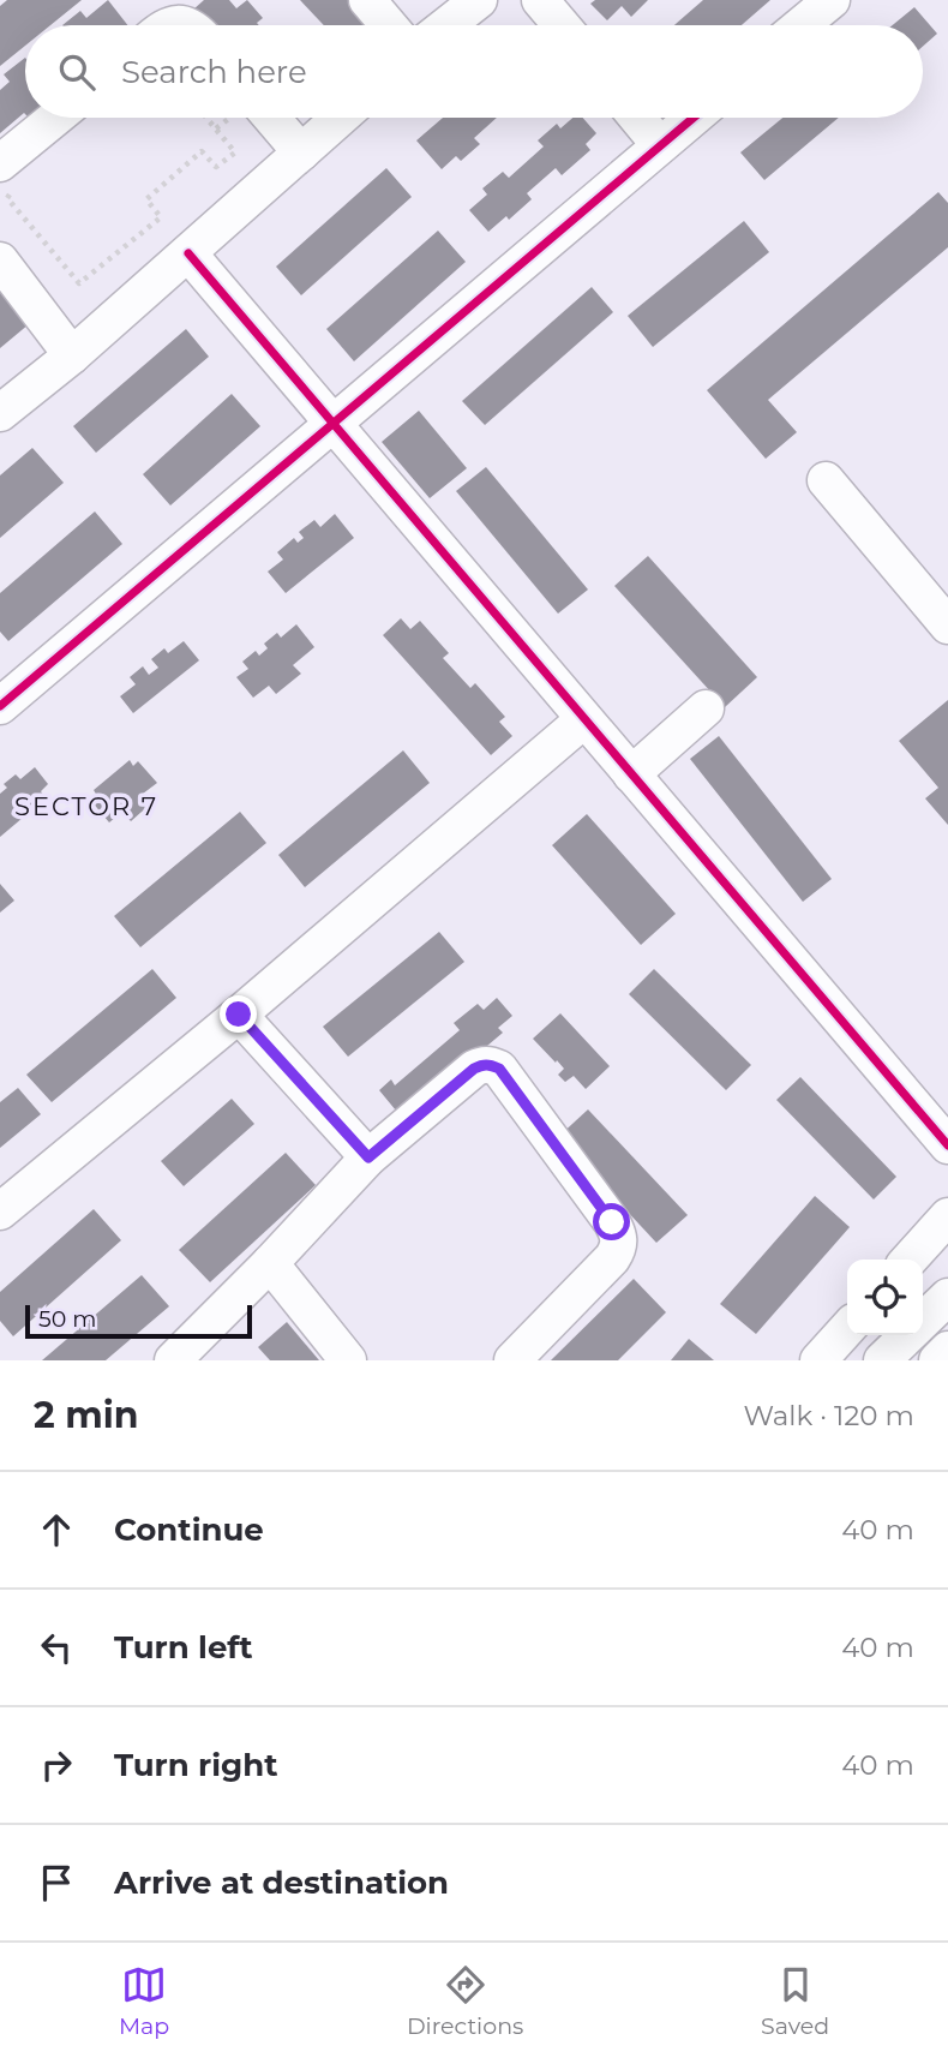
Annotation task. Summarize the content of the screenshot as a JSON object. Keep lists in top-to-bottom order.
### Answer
{
  "districts": ["SECTOR 7"],
  "scale_bar": "50 m",
  "page": {
    "search": "Search here",
    "scale": "50 m",
    "heading": ["2 min", "Walk · 120 m"],
    "list": [
      ["Continue", "40 m"],
      ["Turn left", "40 m"],
      ["Turn right", "40 m"],
      "Arrive at destination"
    ],
    "nav": ["Map", "Directions", "Saved"]
  }
}
